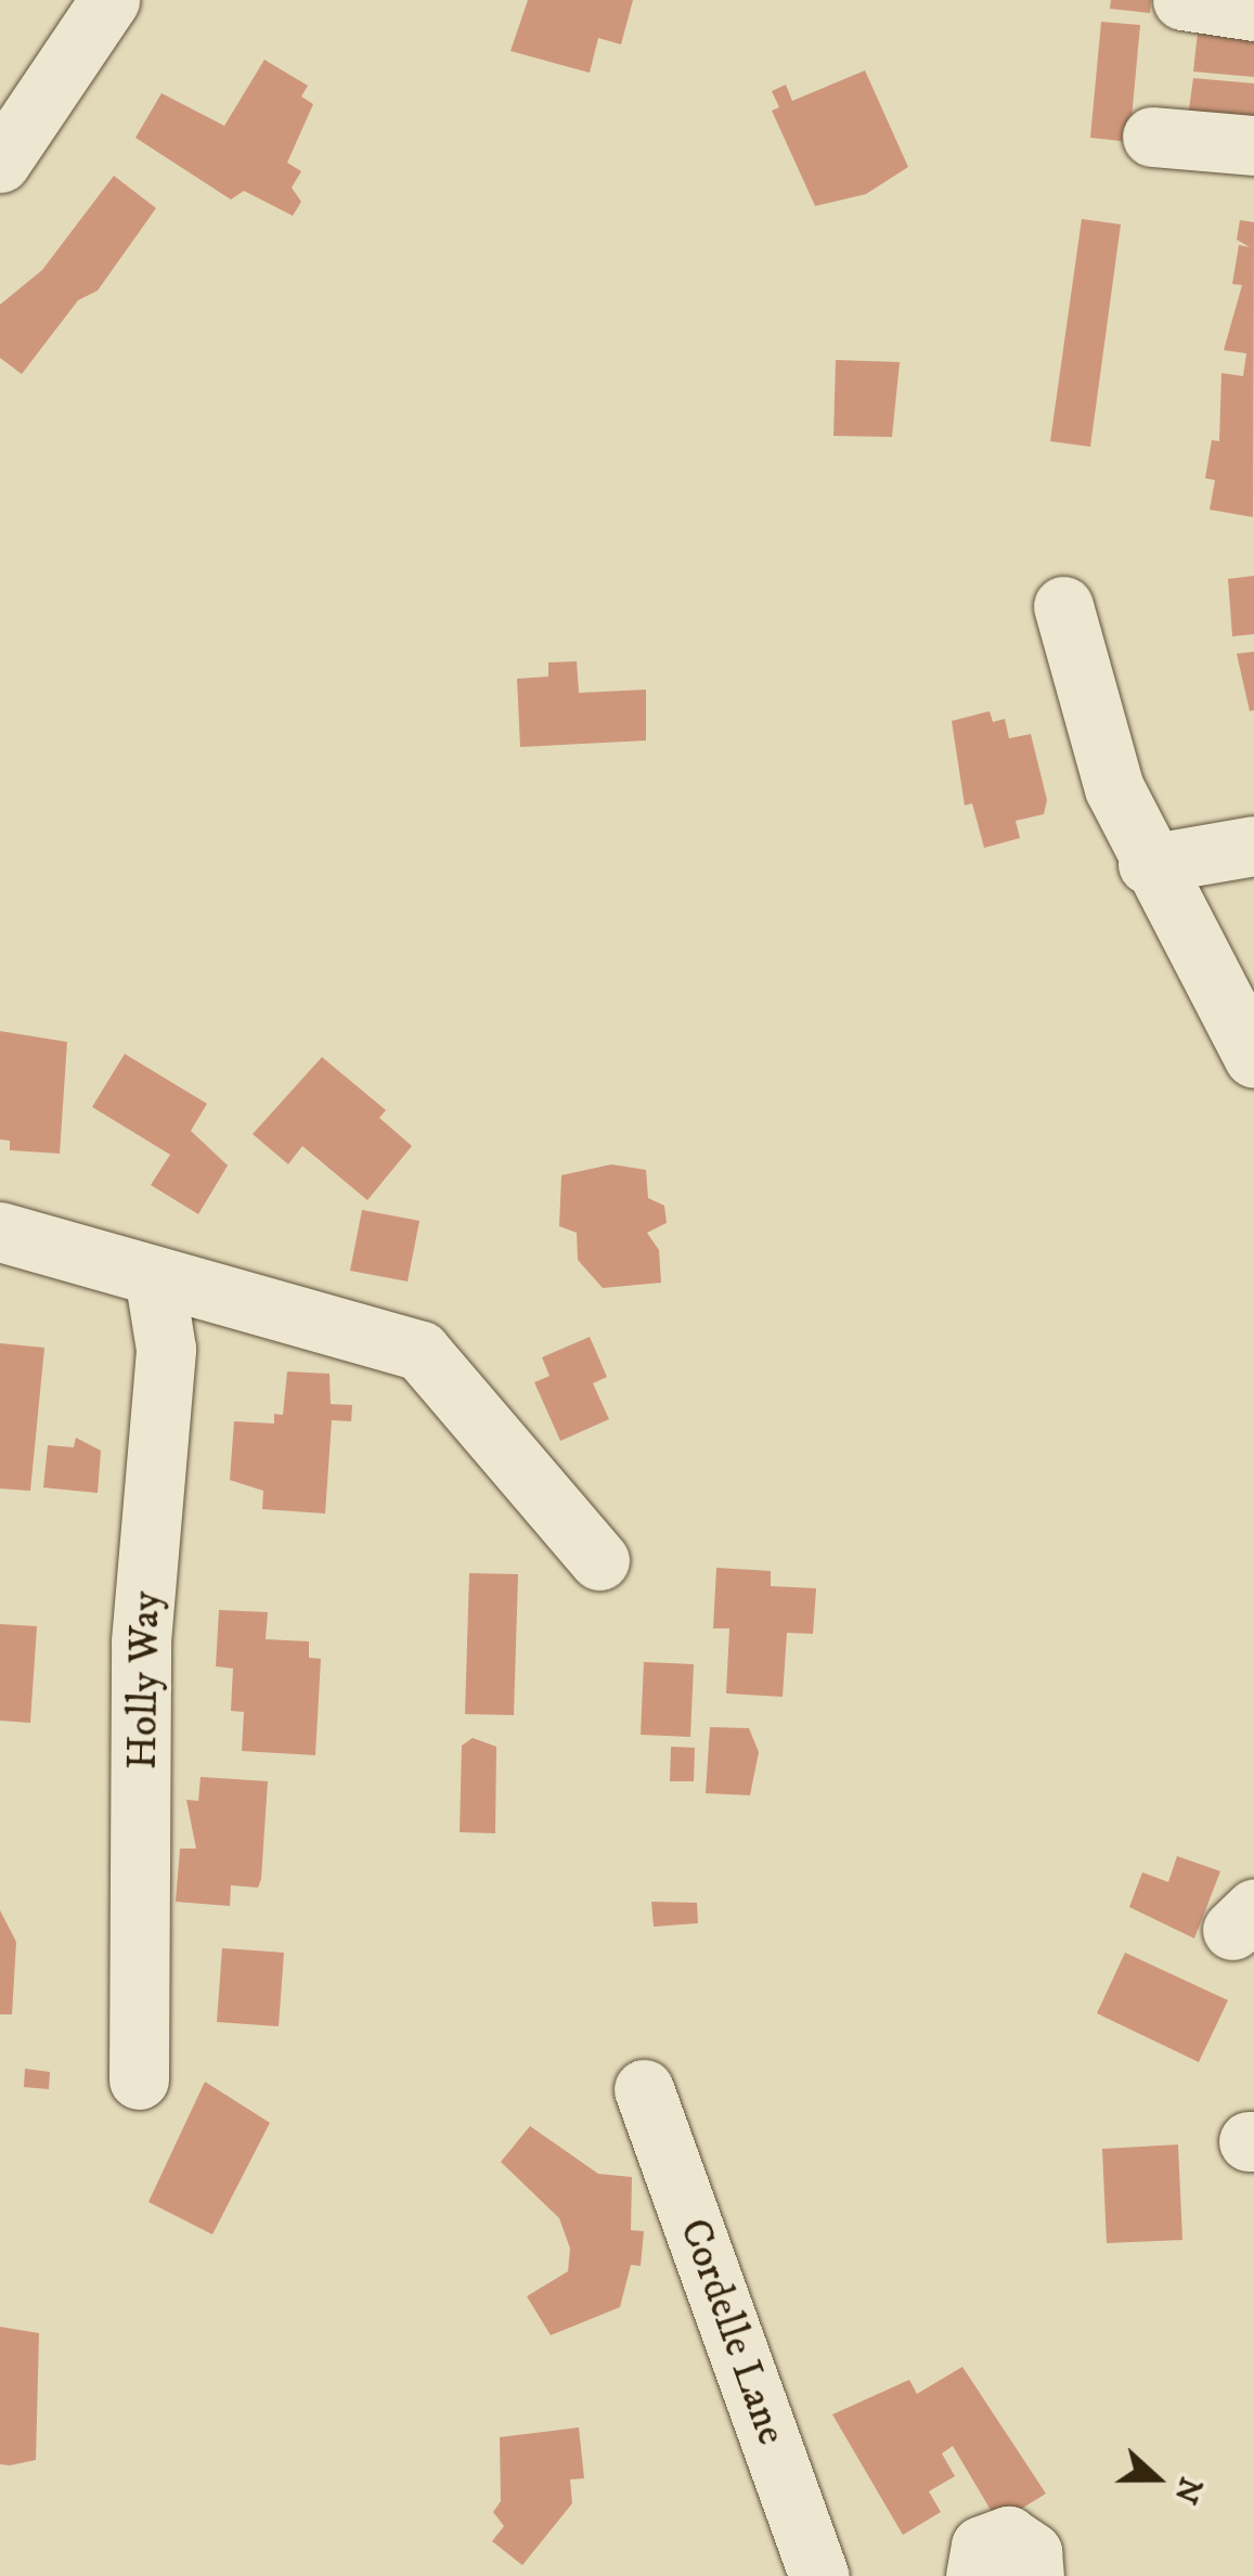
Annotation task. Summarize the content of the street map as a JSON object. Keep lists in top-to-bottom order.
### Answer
{
  "streets": {
    "street": ["Holly Way", "Cordelle Lane"]
  },
  "north": "right"
}
